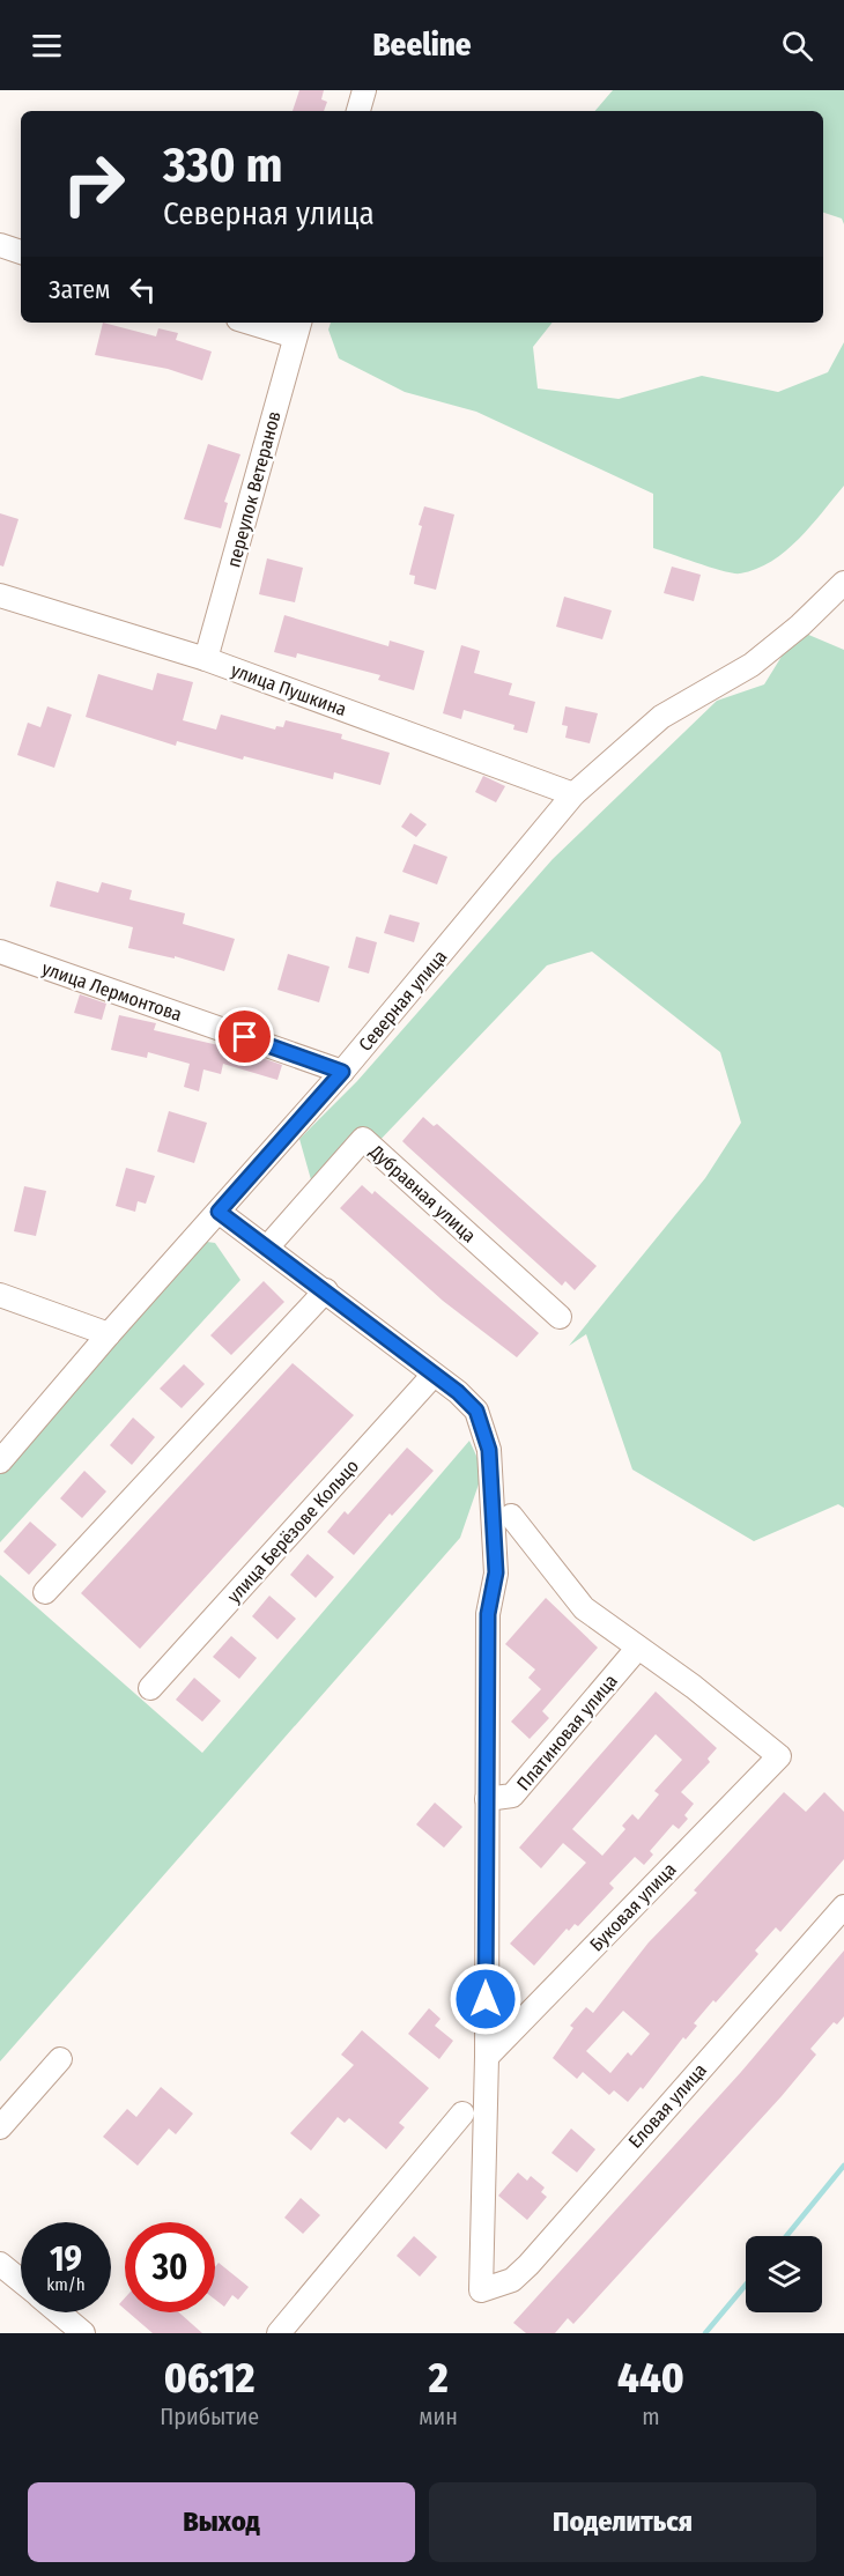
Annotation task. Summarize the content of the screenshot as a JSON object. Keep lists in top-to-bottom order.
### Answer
{
  "streets": {
    "street": [
      "переулок Ветеранов",
      "улица Пушкина",
      "улица Лермонтова",
      "Северная улица",
      "Дубравная улица",
      "улица Берёзове Кольцо",
      "Платиновая улица",
      "Буковая улица",
      "Еловая улица"
    ]
  },
  "crossings": [
    ["переулок Ветеранов", "улица Пушкина"],
    ["улица Пушкина", "Северная улица"],
    ["улица Лермонтова", "Северная улица"],
    ["Платиновая улица", "Буковая улица"],
    ["Буковая улица", "Еловая улица"]
  ],
  "page": {
    "header": "Beeline",
    "turn": ["330 m", "Северная улица"],
    "then": "Затем",
    "speed": "19 km/h",
    "limit": "30",
    "eta": [
      "06:12",
      "Прибытие",
      "2",
      "мин",
      "440",
      "m"
    ],
    "buttons": ["Выход", "Поделиться"]
  }
}
